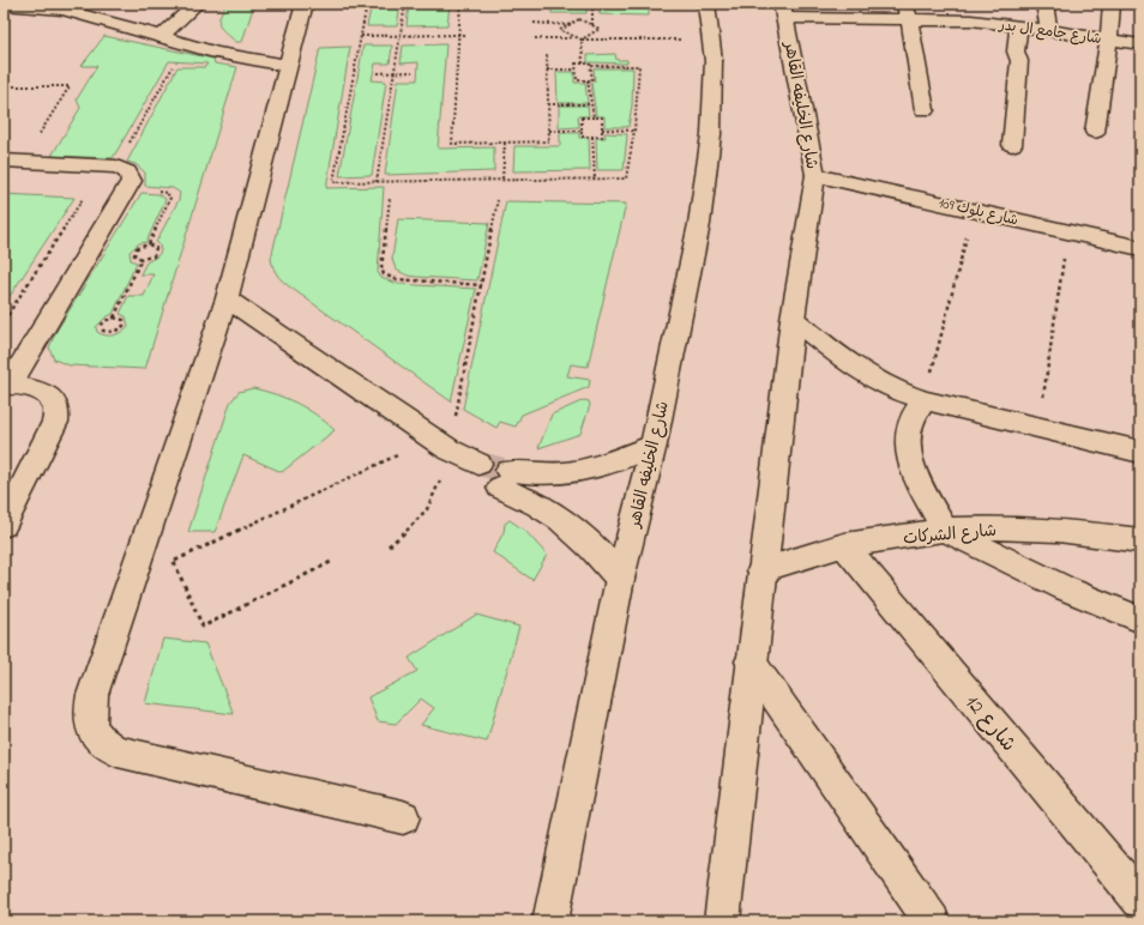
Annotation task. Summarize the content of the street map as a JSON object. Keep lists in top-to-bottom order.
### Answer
{
  "streets": {
    "street": [
      "شارع جامع ال بدر",
      "شارع الخليفه القاهر",
      "شارع بلوك 109",
      "شارع الشركات",
      "شارع 12"
    ]
  },
  "crossings": [
    ["شارع جامع ال بدر", "شارع الخليفه القاهر"],
    ["شارع الخليفه القاهر", "شارع بلوك 109"],
    ["شارع الخليفه القاهر", "شارع الشركات"],
    ["شارع الشركات", "شارع 12"]
  ]
}
